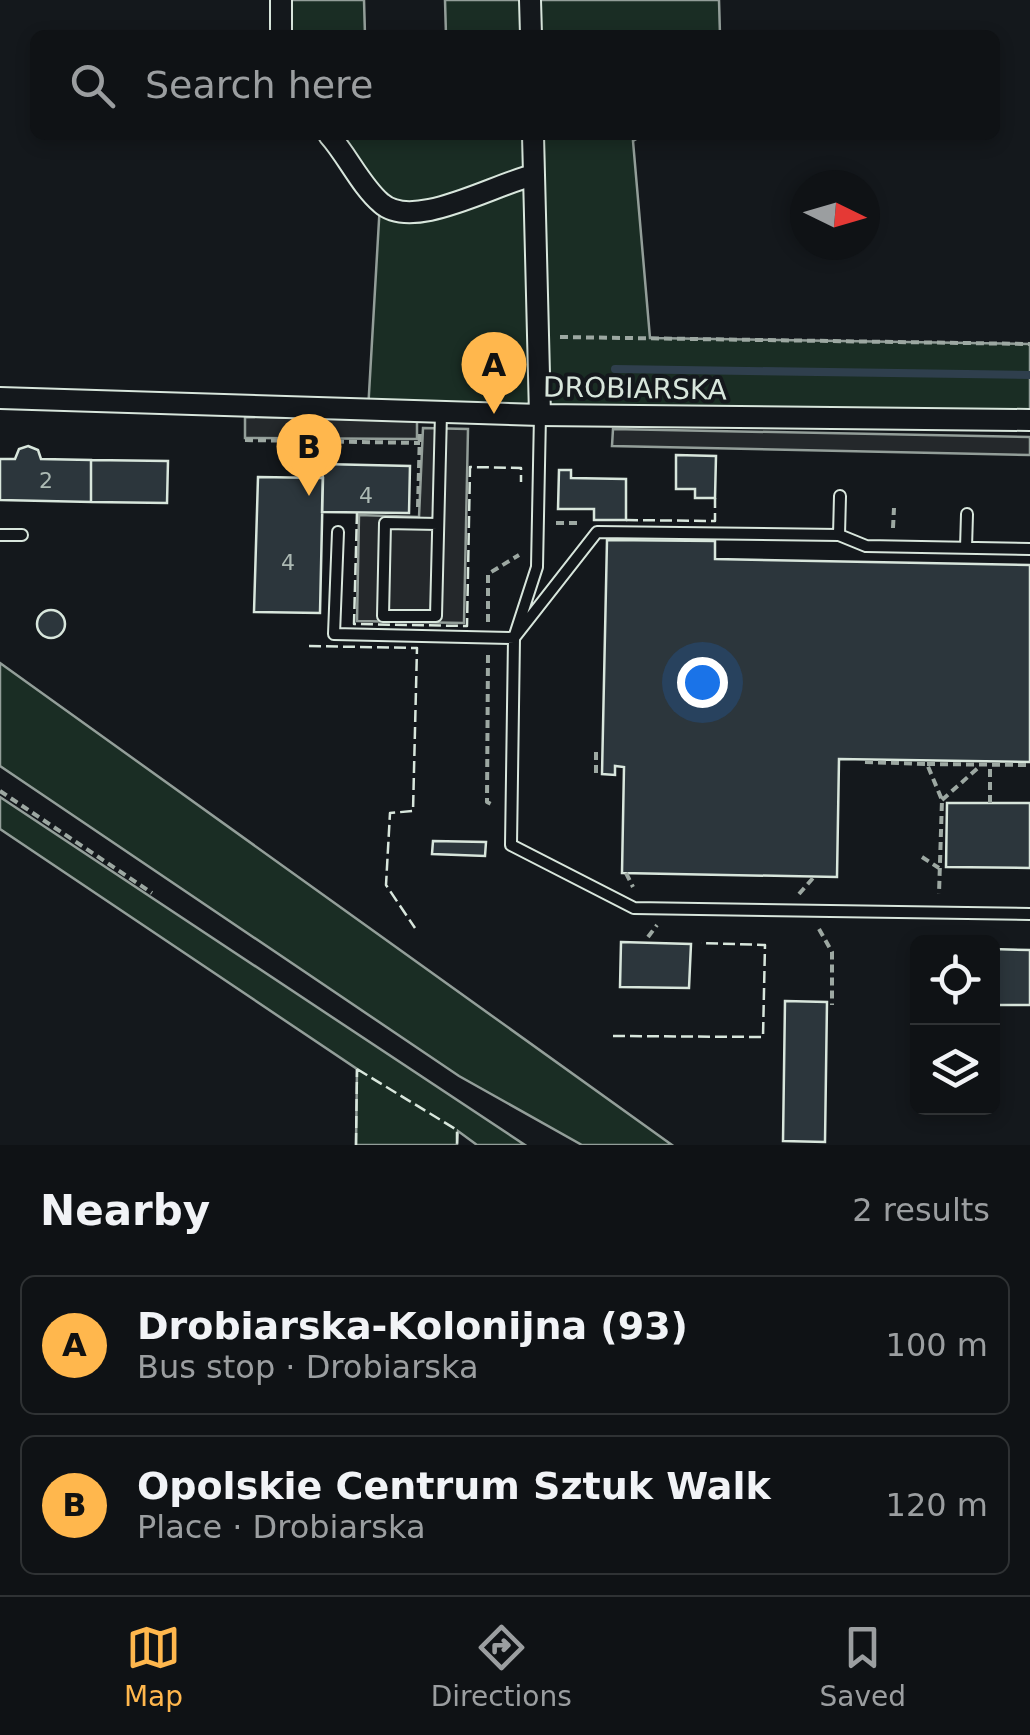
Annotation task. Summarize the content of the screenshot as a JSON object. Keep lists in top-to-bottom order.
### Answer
{
  "streets": {
    "street": ["DROBIARSKA"]
  },
  "house_numbers": ["2", "4", "4"],
  "north": "right",
  "page": {
    "search": "Search here",
    "pins": ["A", "B"],
    "heading": ["Nearby", "2 results"],
    "list": [
      {
        "mark": "A",
        "name": "Drobiarska-Kolonijna (93)",
        "note": "Bus stop · Drobiarska",
        "value": "100 m"
      },
      {
        "mark": "B",
        "name": "Opolskie Centrum Sztuk Walk",
        "note": "Place · Drobiarska",
        "value": "120 m"
      }
    ],
    "nav": ["Map", "Directions", "Saved"]
  }
}
